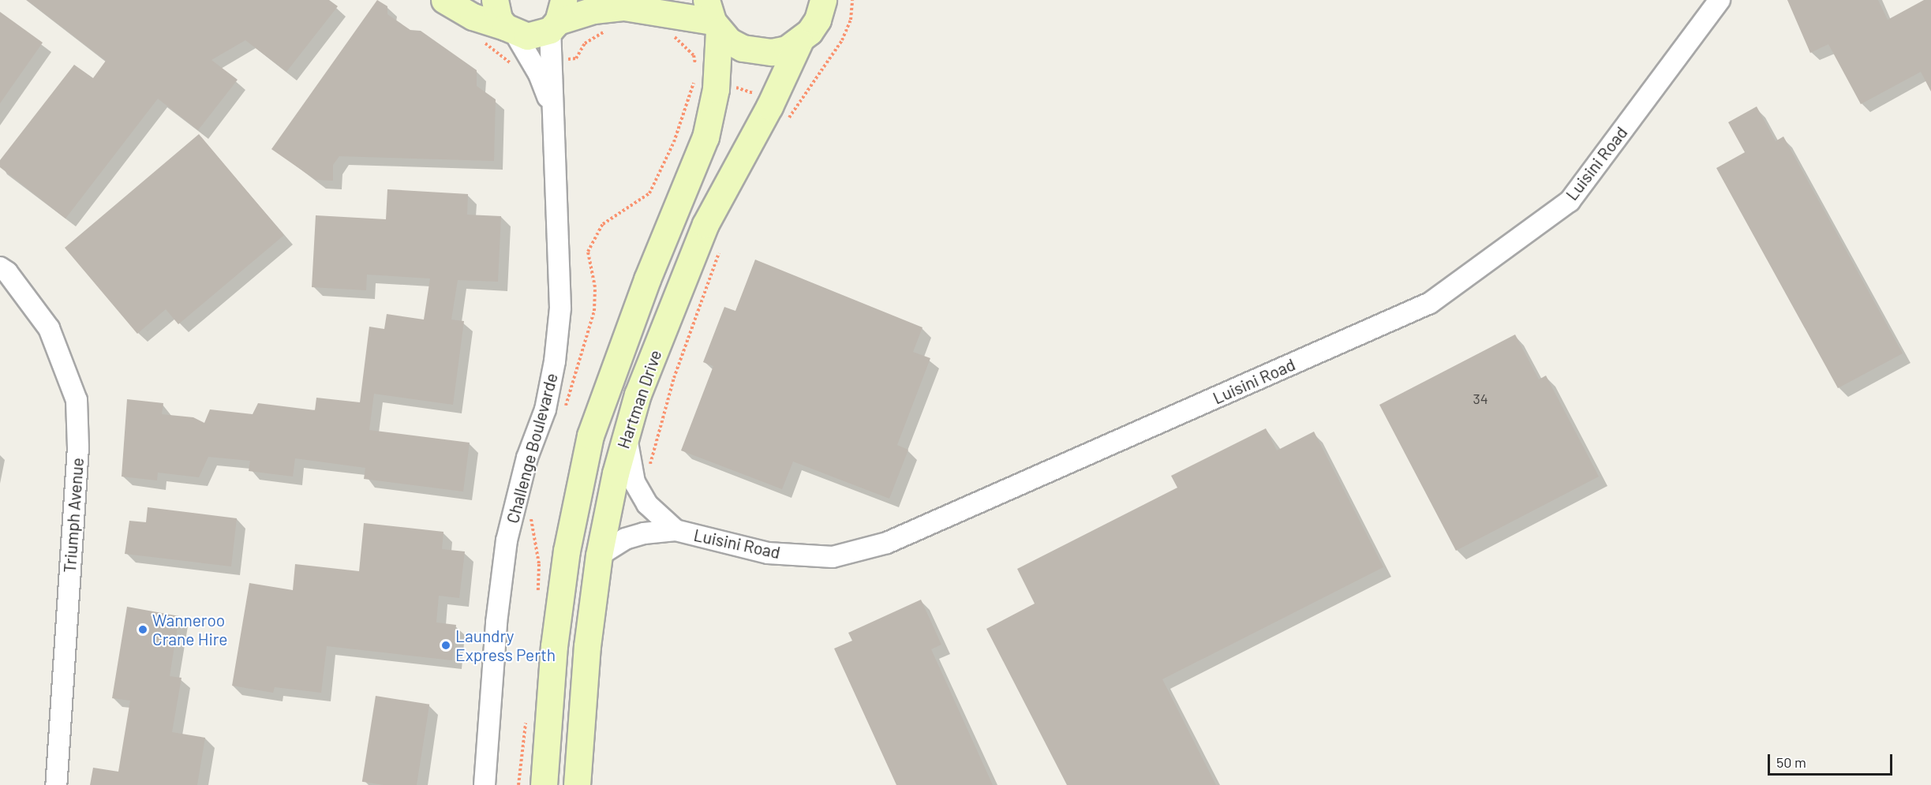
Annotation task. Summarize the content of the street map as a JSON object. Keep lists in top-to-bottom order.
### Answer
{
  "streets": {
    "main road": ["Hartman Drive"],
    "street": ["Luisini Road", "Challenge Boulevarde", "Triumph Avenue"]
  },
  "crossings": [
    ["Luisini Road", "Hartman Drive"]
  ],
  "places": ["Wanneroo Crane Hire", "Laundry Express Perth"],
  "house_numbers": ["34"],
  "scale_bar": "50 m"
}
